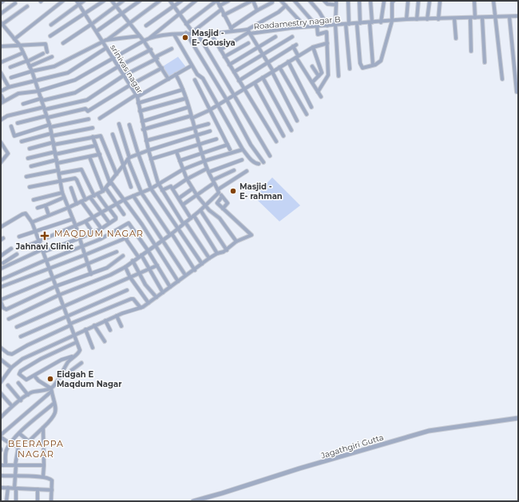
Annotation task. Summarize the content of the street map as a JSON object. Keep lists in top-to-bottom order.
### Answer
{
  "streets": {
    "street": ["Roadamestry nagar B", "srinivas nagar", "Jagathgiri Gutta"]
  },
  "crossings": [
    ["Roadamestry nagar B", "srinivas nagar"]
  ],
  "districts": ["MAQDUM NAGAR", "BEERAPPA NAGAR"],
  "places": {
    "other": ["Masjid - E- Gousiya", "Masjid - E- rahman", "Eidgah E Maqdum Nagar"],
    "health": ["Jahnavi Clinic"]
  }
}
